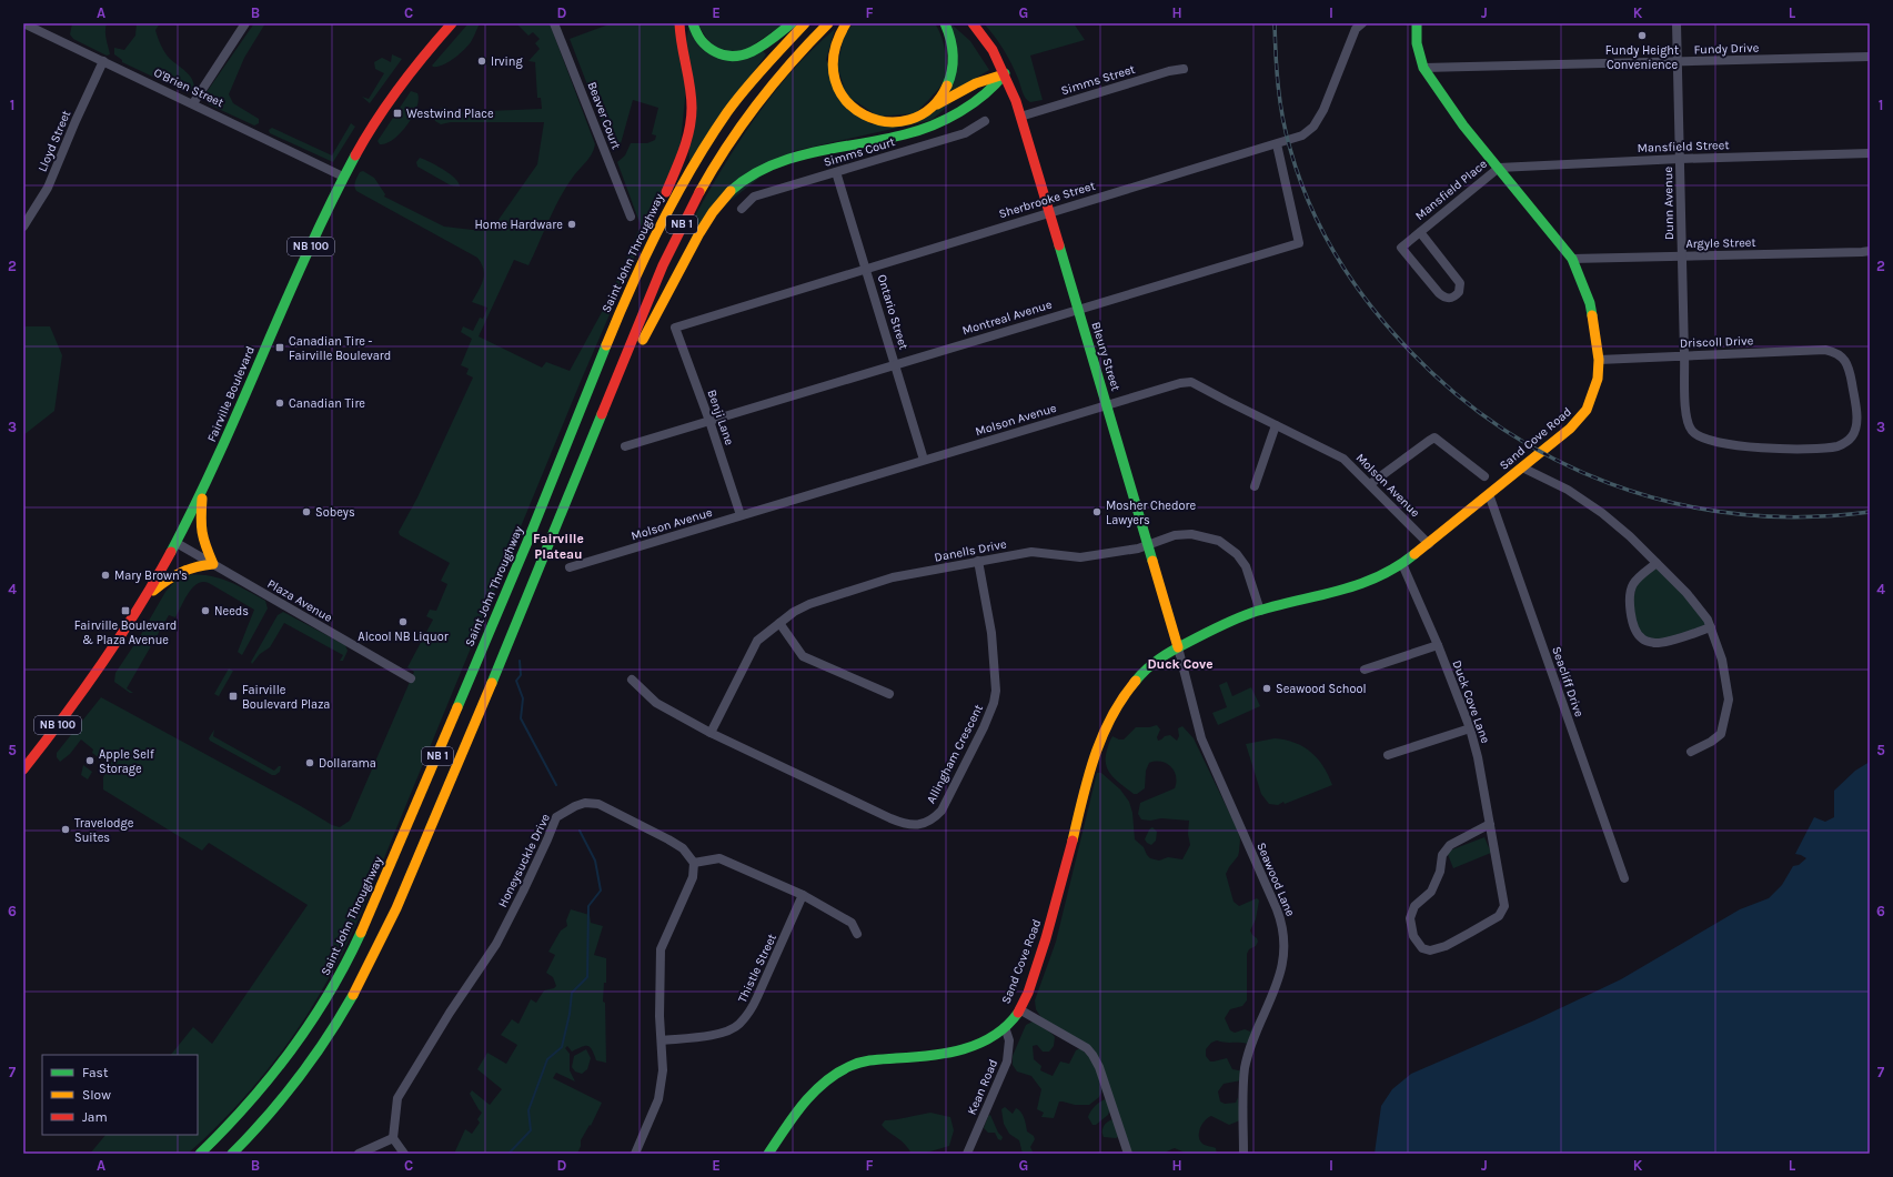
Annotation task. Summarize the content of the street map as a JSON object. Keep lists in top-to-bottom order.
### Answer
{
  "streets": {
    "main road": [
      "NB 1",
      "NB 100",
      "Saint John Throughway",
      "Bleury Street",
      "Fairville Boulevard",
      "Sand Cove Road"
    ],
    "street": [
      "Fundy Drive",
      "Simms Street",
      "O'Brien Street",
      "Beaver Court",
      "Lloyd Street",
      "Mansfield Street",
      "Simms Court",
      "Mansfield Place",
      "Sherbrooke Street",
      "Dunn Avenue",
      "Argyle Street",
      "Ontario Street",
      "Montreal Avenue",
      "Driscoll Drive",
      "Benji Lane",
      "Molson Avenue",
      "Danells Drive",
      "Plaza Avenue",
      "Seacliff Drive",
      "Duck Cove Lane",
      "Allingham Crescent",
      "Honeysuckle Drive",
      "Seawood Lane",
      "Thistle Street",
      "Kean Road"
    ]
  },
  "crossings": [
    ["Fundy Drive", "Dunn Avenue"],
    ["Fundy Drive", "Sand Cove Road"],
    ["Simms Street", "Bleury Street"],
    ["O'Brien Street", "Lloyd Street"],
    ["O'Brien Street", "Fairville Boulevard"],
    ["Mansfield Street", "Mansfield Place"],
    ["Mansfield Street", "Dunn Avenue"],
    ["Mansfield Street", "Sand Cove Road"],
    ["Simms Court", "Ontario Street"],
    ["Mansfield Place", "Sand Cove Road"],
    ["Sherbrooke Street", "Ontario Street"],
    ["Sherbrooke Street", "Montreal Avenue"],
    ["Sherbrooke Street", "Bleury Street"],
    ["Sherbrooke Street", "Benji Lane"],
    ["Dunn Avenue", "Argyle Street"],
    ["Dunn Avenue", "Driscoll Drive"],
    ["Argyle Street", "Sand Cove Road"],
    ["Ontario Street", "Montreal Avenue"],
    ["Ontario Street", "Molson Avenue"],
    ["Montreal Avenue", "Bleury Street"],
    ["Montreal Avenue", "Benji Lane"],
    ["Driscoll Drive", "Sand Cove Road"],
    ["Bleury Street", "Molson Avenue"],
    ["Bleury Street", "Sand Cove Road"],
    ["Bleury Street", "Danells Drive"],
    ["Bleury Street", "Seawood Lane"],
    ["Fairville Boulevard", "Plaza Avenue"],
    ["Benji Lane", "Molson Avenue"],
    ["Molson Avenue", "Sand Cove Road"],
    ["Sand Cove Road", "Danells Drive"],
    ["Sand Cove Road", "Seacliff Drive"],
    ["Sand Cove Road", "Duck Cove Lane"],
    ["Sand Cove Road", "Seawood Lane"],
    ["Sand Cove Road", "Kean Road"],
    ["Danells Drive", "Allingham Crescent"]
  ],
  "districts": ["Fairville Plateau", "Duck Cove"],
  "places": {
    "other": [
      "Fundy Height Convenience",
      "Irving",
      "Home Hardware",
      "Canadian Tire",
      "Sobeys",
      "Mosher Chedore Lawyers",
      "Mary Brown's",
      "Needs",
      "Alcool NB Liquor",
      "Seawood School",
      "Apple Self Storage",
      "Dollarama",
      "Travelodge Suites"
    ],
    "transit": [
      "Westwind Place",
      "Canadian Tire - Fairville Boulevard",
      "Fairville Boulevard & Plaza Avenue",
      "Fairville Boulevard Plaza"
    ]
  },
  "legend": ["Fast", "Slow", "Jam"],
  "grid": {
    "columns": [
      "A",
      "B",
      "C",
      "D",
      "E",
      "F",
      "G",
      "H",
      "I",
      "J",
      "K",
      "L"
    ],
    "rows": [
      "1",
      "2",
      "3",
      "4",
      "5",
      "6",
      "7"
    ]
  }
}
